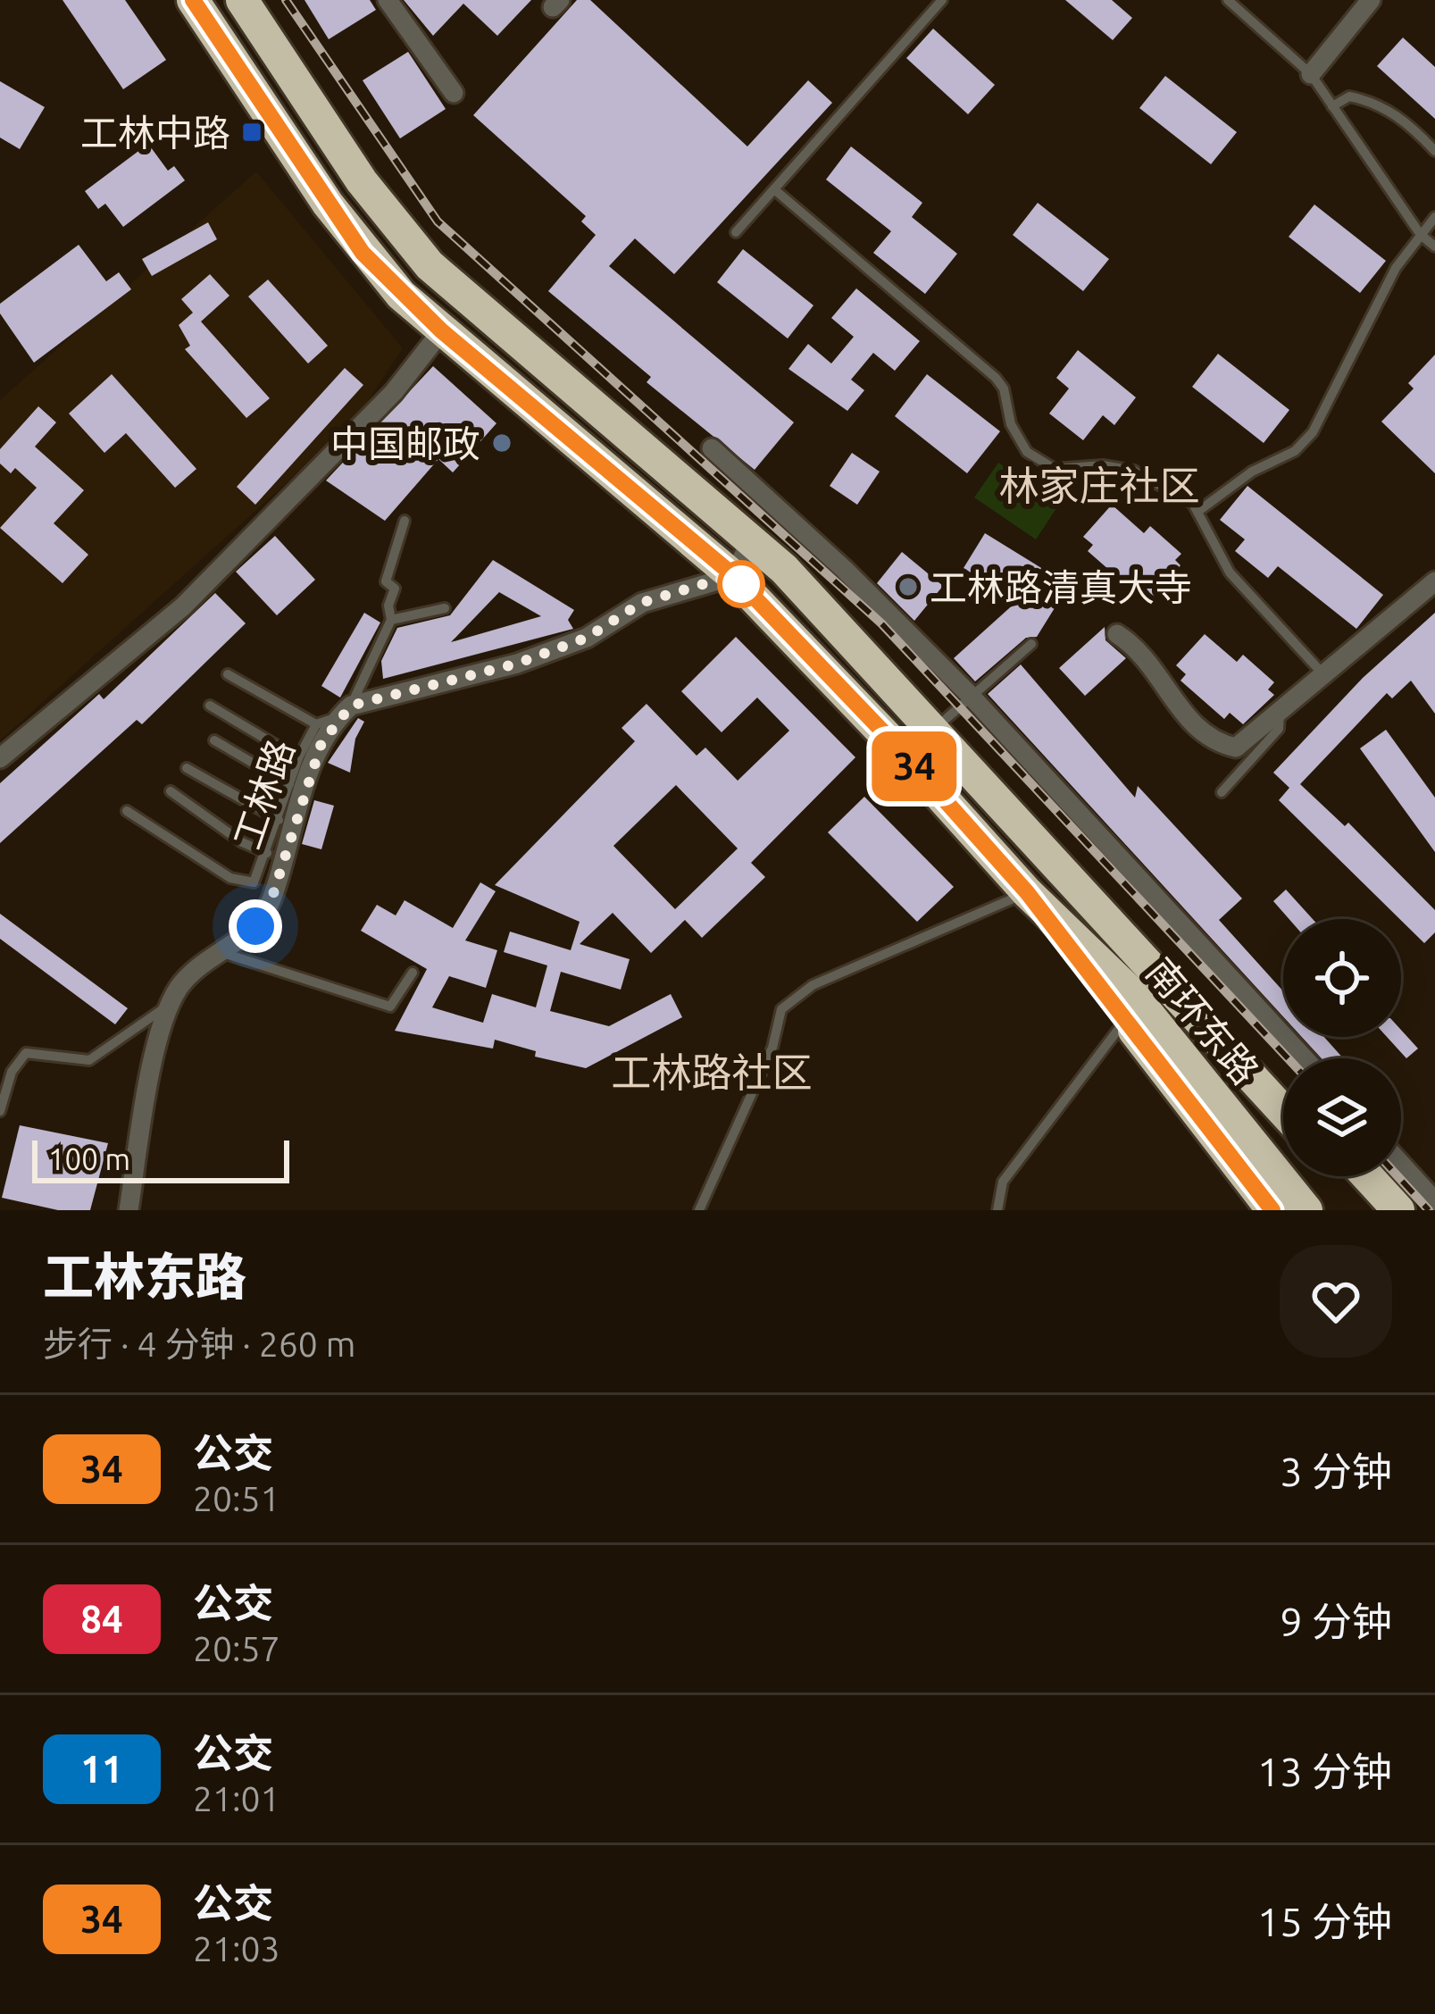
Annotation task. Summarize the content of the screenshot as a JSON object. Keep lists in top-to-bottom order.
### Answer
{
  "streets": {
    "highway": ["南环东路"],
    "street": ["工林路"]
  },
  "districts": ["林家庄社区", "工林路社区"],
  "places": {
    "transit": ["工林中路"],
    "other": ["中国邮政", "工林路清真大寺"]
  },
  "lines": ["bus line 34"],
  "scale_bar": "100 m",
  "page": {
    "on_map": "34",
    "scale": "100 m",
    "heading": ["工林东路", "步行 · 4 分钟 · 260 m"],
    "list": [
      {
        "mark": "34",
        "name": "公交",
        "note": "20:51",
        "value": "3 分钟"
      },
      {
        "mark": "84",
        "name": "公交",
        "note": "20:57",
        "value": "9 分钟"
      },
      {
        "mark": "11",
        "name": "公交",
        "note": "21:01",
        "value": "13 分钟"
      },
      {
        "mark": "34",
        "name": "公交",
        "note": "21:03",
        "value": "15 分钟"
      }
    ]
  }
}
